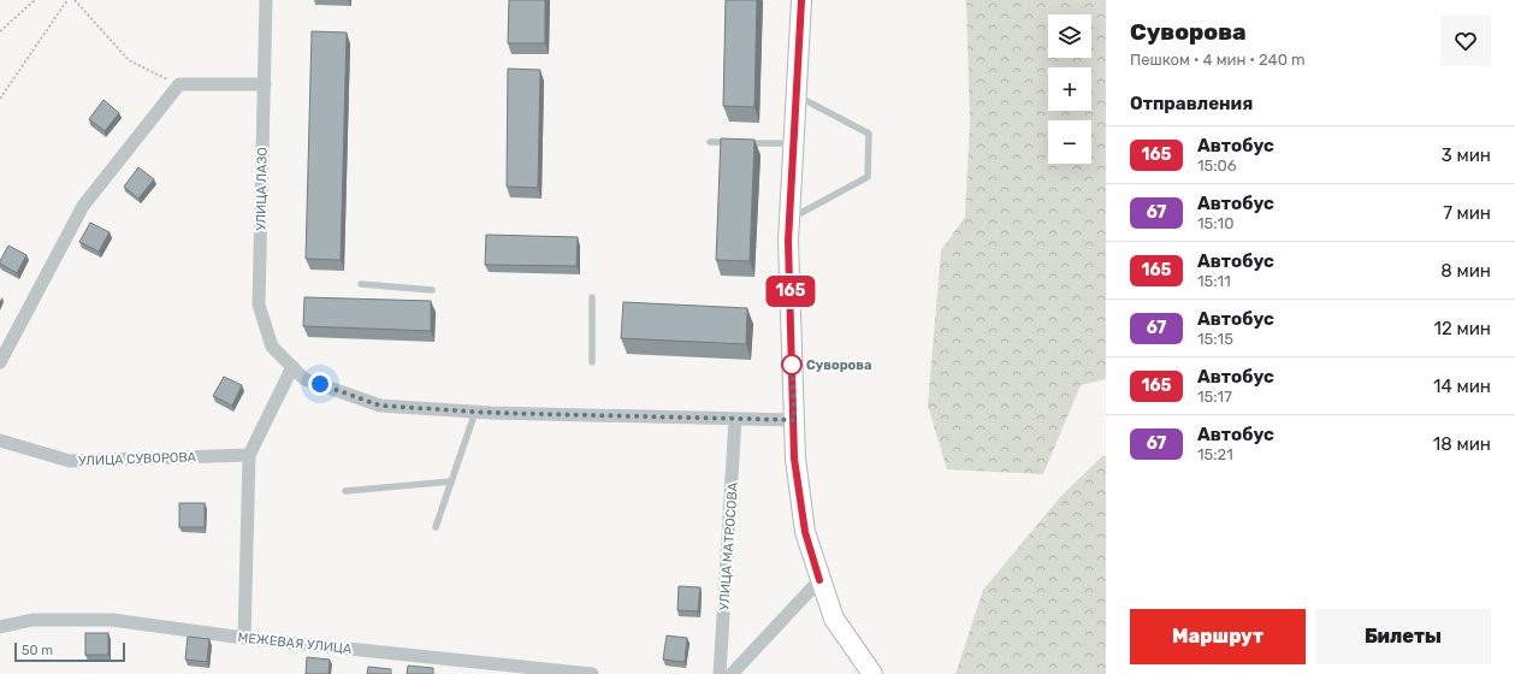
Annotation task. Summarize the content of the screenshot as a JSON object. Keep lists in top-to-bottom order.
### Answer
{
  "streets": {
    "street": [
      "УЛИЦА ЛАЗО",
      "УЛИЦА СУВОРОВА",
      "УЛИЦА МАТРОСОВА",
      "МЕЖЕВАЯ УЛИЦА"
    ]
  },
  "places": ["Суворова"],
  "lines": ["bus line 165"],
  "scale_bar": "50 m",
  "page": {
    "on_map": "165",
    "heading": [
      ["Суворова", "Пешком · 4 мин · 240 m"],
      "Отправления"
    ],
    "map_buttons": ["+", "−"],
    "list": [
      {
        "mark": "165",
        "name": "Автобус",
        "note": "15:06",
        "value": "3 мин"
      },
      {
        "mark": "67",
        "name": "Автобус",
        "note": "15:10",
        "value": "7 мин"
      },
      {
        "mark": "165",
        "name": "Автобус",
        "note": "15:11",
        "value": "8 мин"
      },
      {
        "mark": "67",
        "name": "Автобус",
        "note": "15:15",
        "value": "12 мин"
      },
      {
        "mark": "165",
        "name": "Автобус",
        "note": "15:17",
        "value": "14 мин"
      },
      {
        "mark": "67",
        "name": "Автобус",
        "note": "15:21",
        "value": "18 мин"
      }
    ],
    "buttons": ["Маршрут", "Билеты"],
    "scale": "50 m"
  }
}
